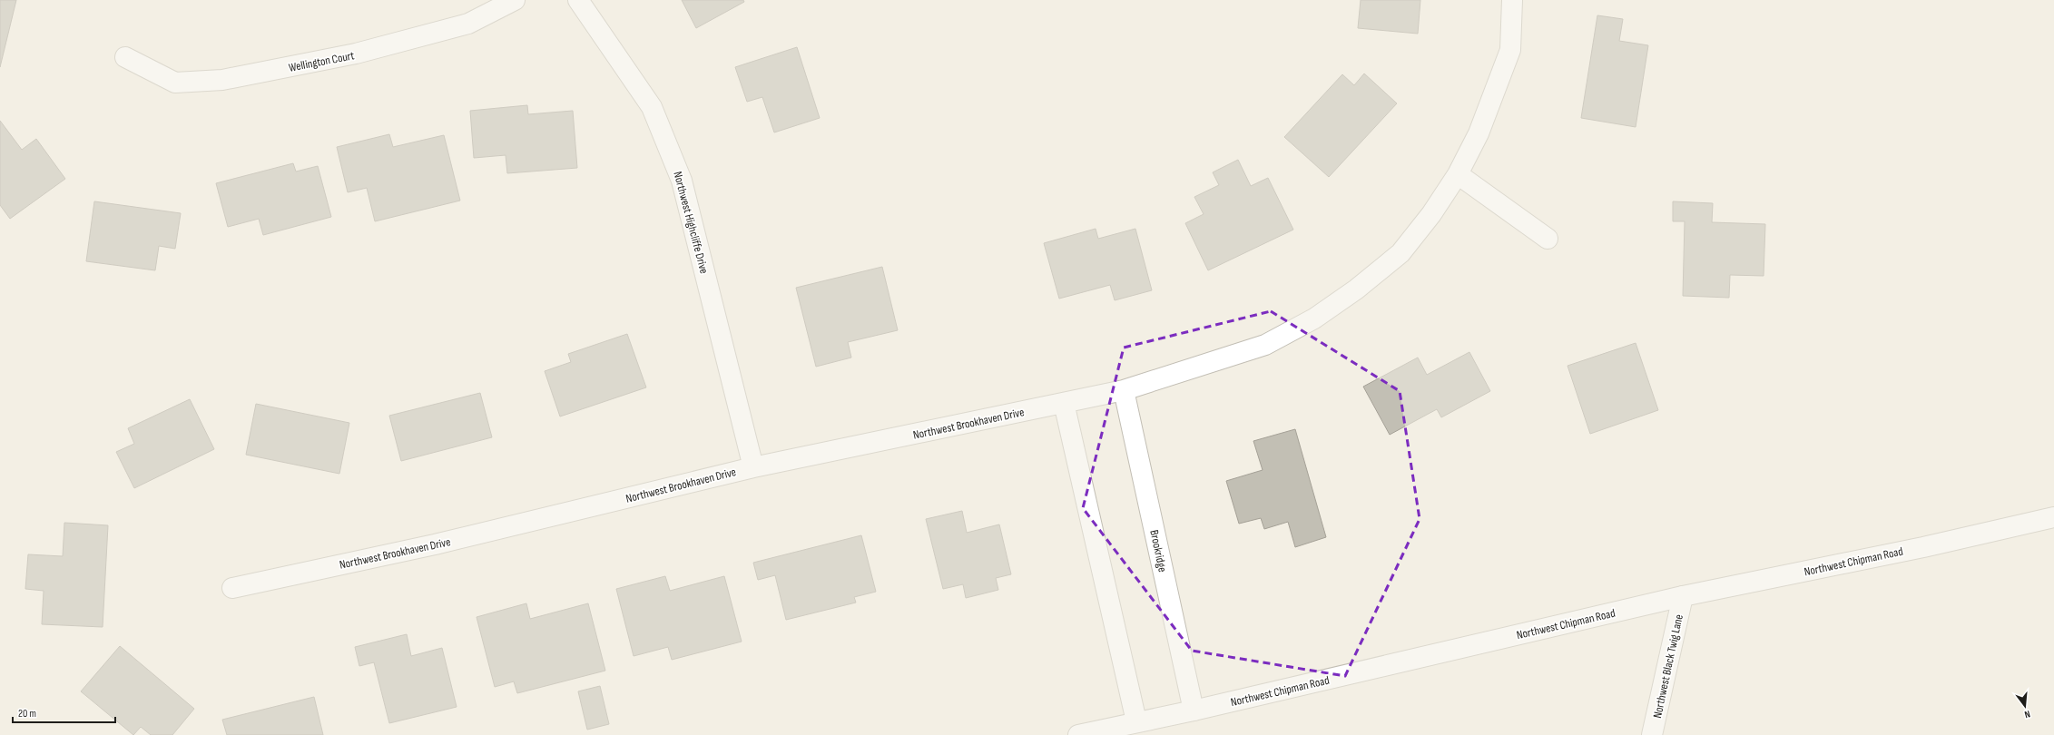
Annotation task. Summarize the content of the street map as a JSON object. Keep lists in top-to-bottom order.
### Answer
{
  "streets": {
    "street": [
      "Wellington Court",
      "Northwest Highcliffe Drive",
      "Northwest Brookhaven Drive",
      "Brookridge",
      "Northwest Chipman Road",
      "Northwest Black Twig Lane"
    ]
  },
  "crossings": [
    ["Northwest Highcliffe Drive", "Northwest Brookhaven Drive"],
    ["Northwest Brookhaven Drive", "Brookridge"],
    ["Brookridge", "Northwest Chipman Road"],
    ["Northwest Chipman Road", "Northwest Black Twig Lane"]
  ],
  "scale_bar": "20 m",
  "north": "bottom"
}
